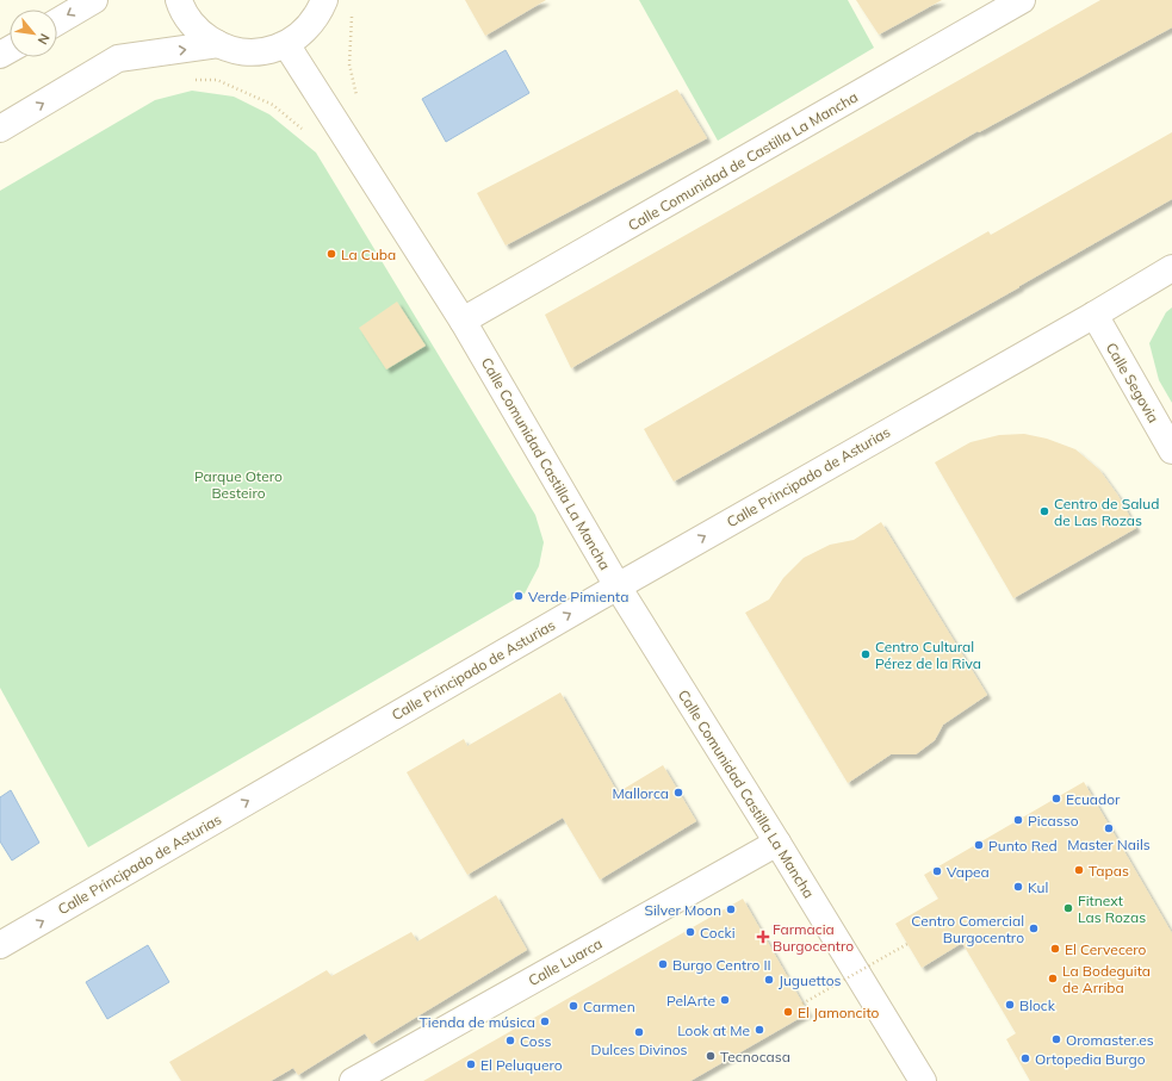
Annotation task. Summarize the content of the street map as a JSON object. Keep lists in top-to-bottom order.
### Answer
{
  "streets": {
    "street": [
      "Calle Comunidad de Castilla La Mancha",
      "Calle Segovia",
      "Calle Comunidad Castilla La Mancha",
      "Calle Principado de Asturias",
      "Calle Luarca"
    ]
  },
  "crossings": [
    ["Calle Comunidad de Castilla La Mancha", "Calle Comunidad Castilla La Mancha"],
    ["Calle Segovia", "Calle Principado de Asturias"],
    ["Calle Comunidad Castilla La Mancha", "Calle Principado de Asturias"],
    ["Calle Comunidad Castilla La Mancha", "Calle Luarca"]
  ],
  "one_way": ["Calle Principado de Asturias"],
  "parks": ["Parque Otero Besteiro"],
  "places": {
    "other": [
      "La Cuba",
      "Centro de Salud de Las Rozas",
      "Verde Pimienta",
      "Centro Cultural Pérez de la Riva",
      "Mallorca",
      "Ecuador",
      "Picasso",
      "Master Nails",
      "Punto Red",
      "Tapas",
      "Vapea",
      "Kul",
      "Fitnext Las Rozas",
      "Silver Moon",
      "Centro Comercial Burgocentro",
      "Cocki",
      "El Cervecero",
      "Burgo Centro II",
      "La Bodeguita de Arriba",
      "Juguettos",
      "PelArte",
      "Block",
      "Carmen",
      "El Jamoncito",
      "Tienda de música",
      "Look at Me",
      "Dulces Divinos",
      "Oromaster.es",
      "Coss",
      "Tecnocasa",
      "Ortopedia Burgo",
      "El Peluquero"
    ],
    "health": ["Farmacia Burgocentro"]
  },
  "north": "bottom right"
}
